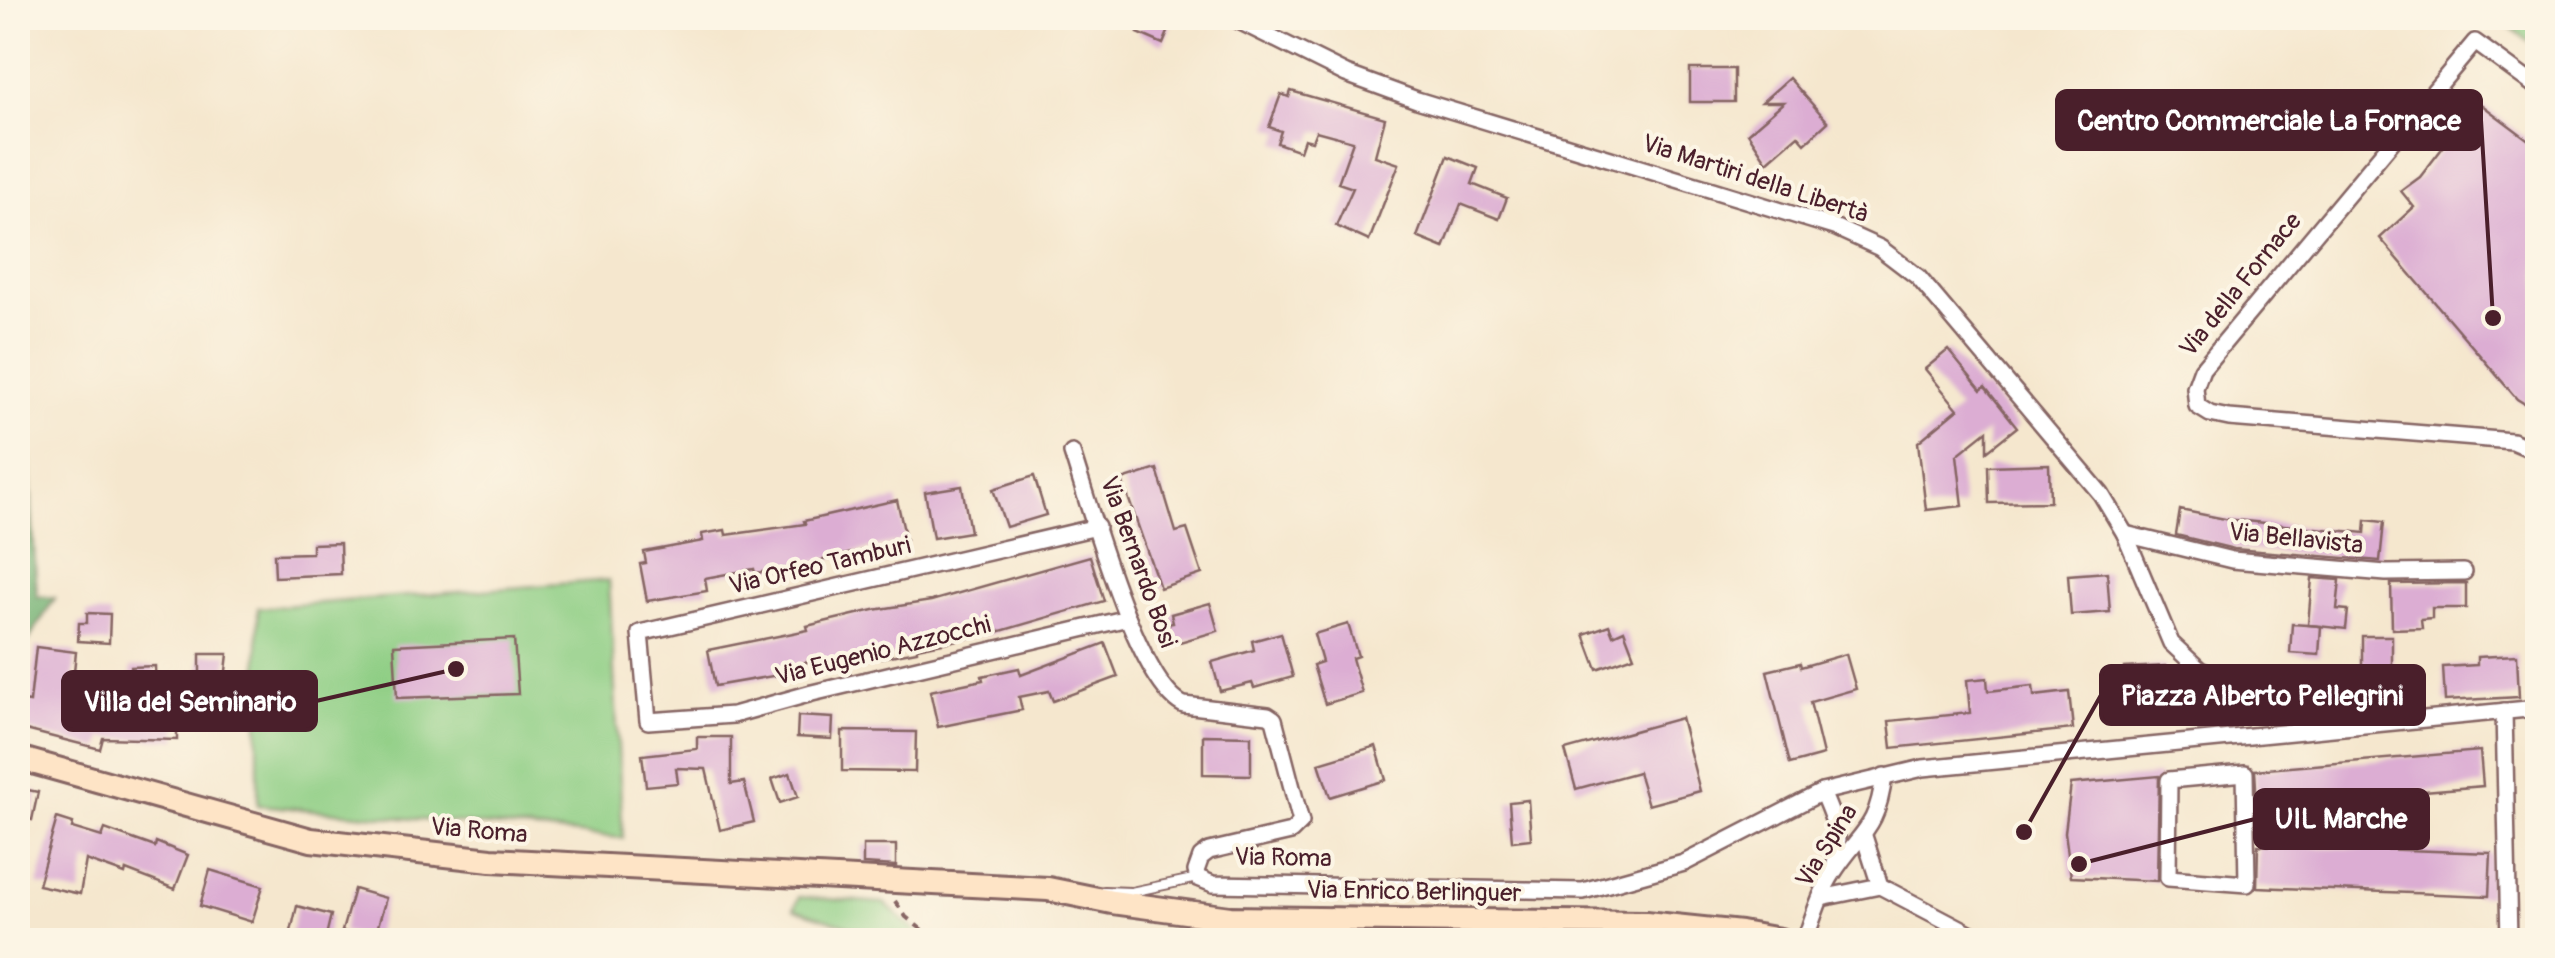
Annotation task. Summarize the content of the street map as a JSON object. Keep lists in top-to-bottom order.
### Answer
{
  "streets": {
    "main road": ["Via Roma", "Via Enrico Berlinguer"],
    "street": [
      "Via Martiri della Libertà",
      "Via della Fornace",
      "Via Bellavista",
      "Via Bernardo Bosi",
      "Via Orfeo Tamburi",
      "Via Eugenio Azzocchi",
      "Via Spina"
    ]
  },
  "crossings": [
    ["Via Martiri della Libertà", "Via Bellavista"],
    ["Via Martiri della Libertà", "Via Roma"],
    ["Via Bernardo Bosi", "Via Orfeo Tamburi"],
    ["Via Bernardo Bosi", "Via Eugenio Azzocchi"],
    ["Via Bernardo Bosi", "Via Roma"],
    ["Via Orfeo Tamburi", "Via Eugenio Azzocchi"],
    ["Via Roma", "Via Spina"],
    ["Via Roma", "Via Enrico Berlinguer"]
  ],
  "places": [
    "Centro Commerciale La Fornace",
    "Villa del Seminario",
    "Piazza Alberto Pellegrini",
    "UIL Marche"
  ]
}
